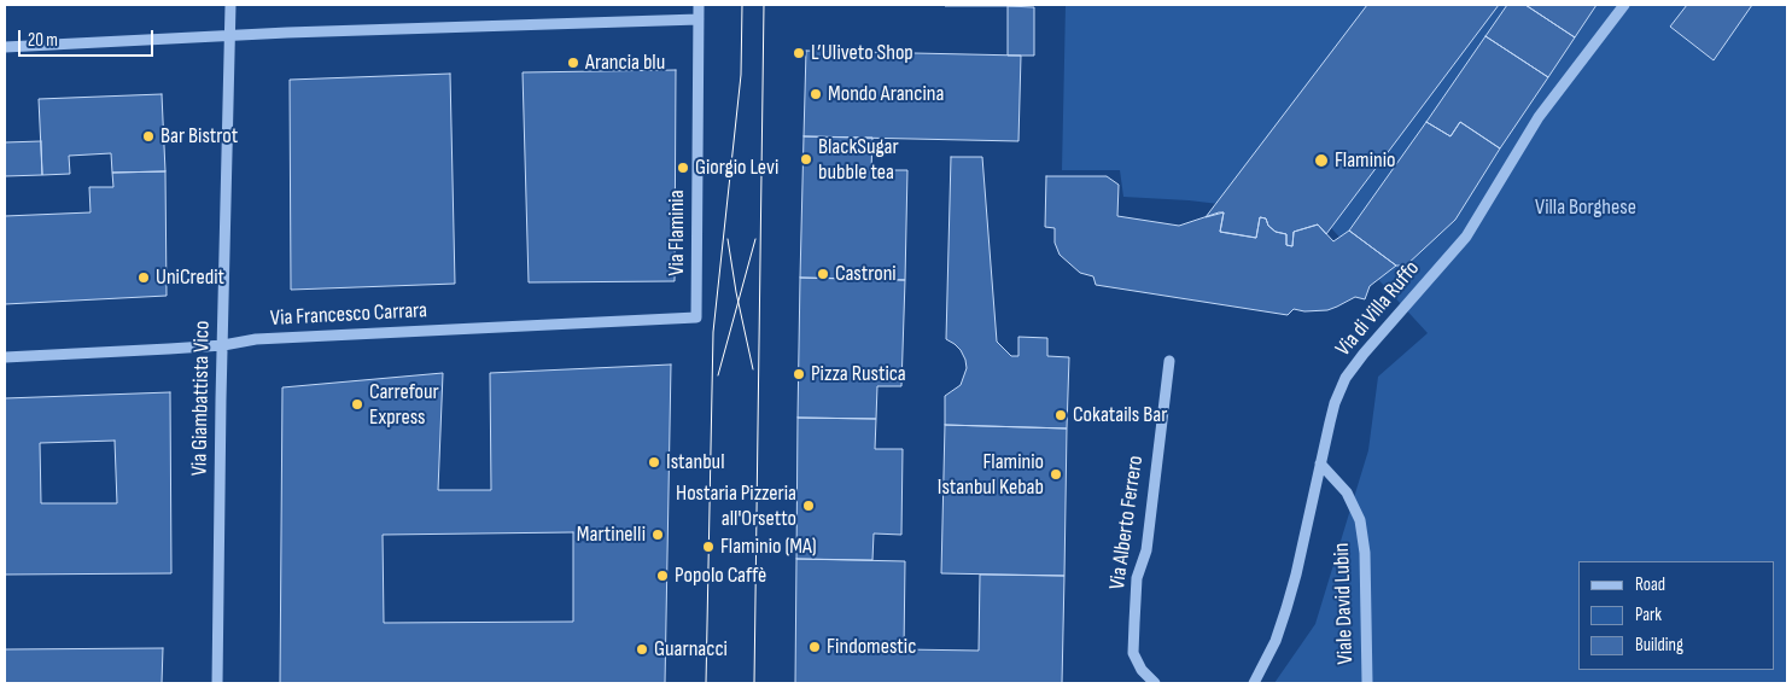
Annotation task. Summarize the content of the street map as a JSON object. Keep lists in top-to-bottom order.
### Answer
{
  "streets": {
    "street": [
      "Via Flaminia",
      "Via di Villa Ruffo",
      "Via Francesco Carrara",
      "Via Giambattista Vico",
      "Via Alberto Ferrero",
      "Viale David Lubin"
    ]
  },
  "crossings": [
    ["Via Flaminia", "Via Francesco Carrara"],
    ["Via di Villa Ruffo", "Viale David Lubin"],
    ["Via Francesco Carrara", "Via Giambattista Vico"]
  ],
  "parks": ["Villa Borghese"],
  "places": [
    "L’Uliveto Shop",
    "Arancia blu",
    "Mondo Arancina",
    "Bar Bistrot",
    "BlackSugar bubble tea",
    "Flaminio",
    "Giorgio Levi",
    "Castroni",
    "UniCredit",
    "Pizza Rustica",
    "Carrefour Express",
    "Cokatails Bar",
    "Istanbul",
    "Flaminio Istanbul Kebab",
    "Hostaria Pizzeria all'Orsetto",
    "Martinelli",
    "Flaminio (MA)",
    "Popolo Caffè",
    "Findomestic",
    "Guarnacci"
  ],
  "legend": ["Road", "Park", "Building"],
  "scale_bar": "20 m"
}
